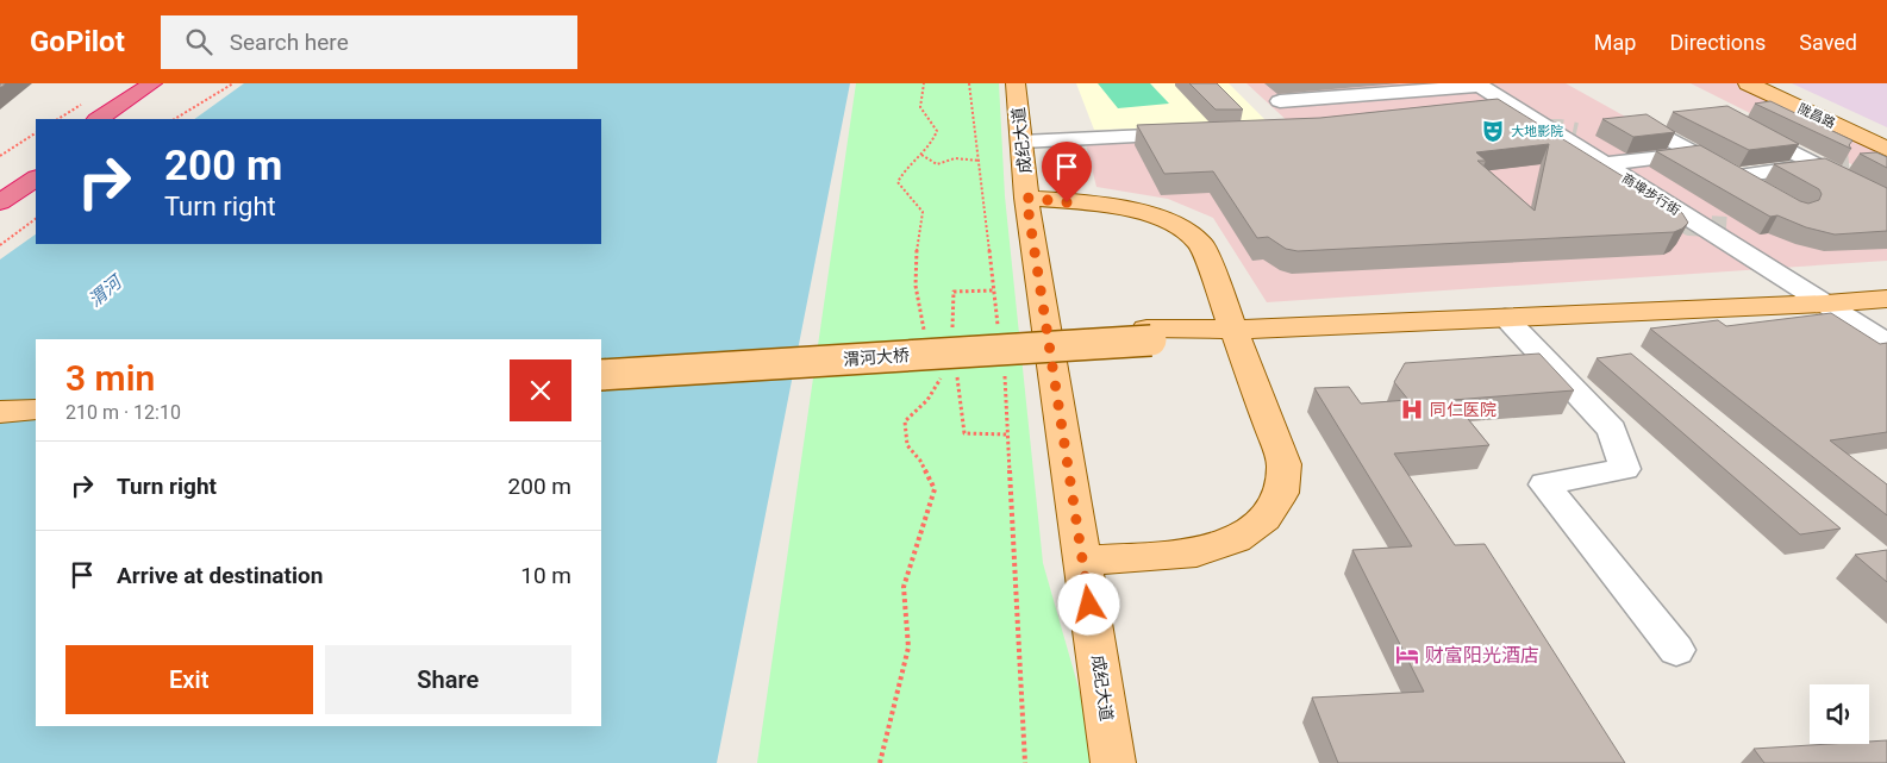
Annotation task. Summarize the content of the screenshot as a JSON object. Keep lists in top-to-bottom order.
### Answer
{
  "streets": {
    "main road": ["陇昌路", "成纪大道", "渭河大桥"],
    "street": ["商埠步行街"]
  },
  "water": ["渭河"],
  "places": {
    "theatre": ["大地影院"],
    "hospital": ["同仁医院"],
    "hotel": ["财富阳光酒店"]
  },
  "page": {
    "header": "GoPilot",
    "search": "Search here",
    "nav": ["Map", "Directions", "Saved"],
    "turn": ["200 m", "Turn right"],
    "heading": ["3 min", "210 m · 12:10"],
    "list": [
      {
        "name": "Turn right",
        "value": "200 m"
      },
      {
        "name": "Arrive at destination",
        "value": "10 m"
      }
    ],
    "buttons": ["Exit", "Share"]
  }
}
